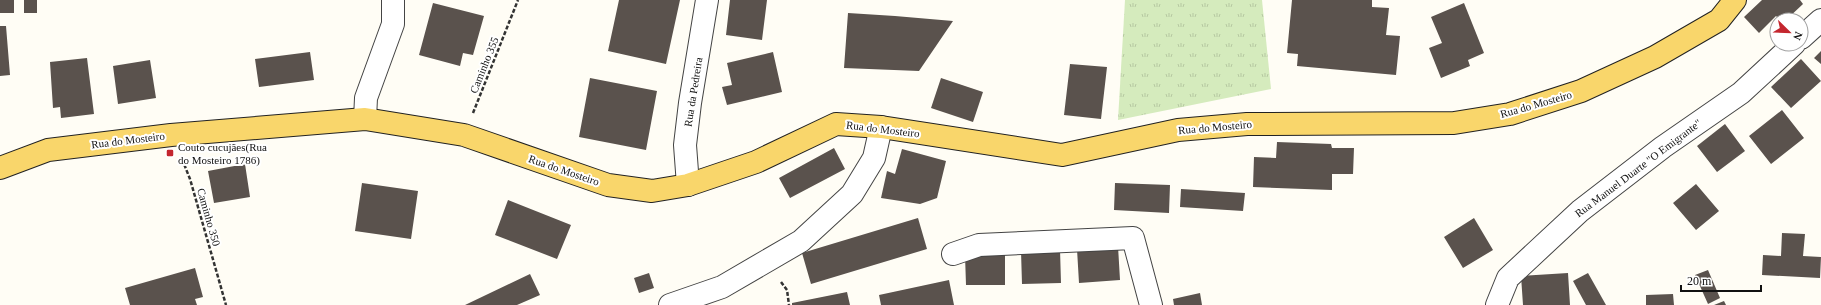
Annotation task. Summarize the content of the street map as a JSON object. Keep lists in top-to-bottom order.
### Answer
{
  "streets": {
    "main road": ["Rua do Mosteiro"],
    "street": ["Rua da Pedreira", "Rua Manuel Duarte \"O Emigrante\""],
    "path": ["Caminho 355", "Caminho 350"]
  },
  "crossings": [
    ["Caminho 355", "Rua do Mosteiro"],
    ["Rua da Pedreira", "Rua do Mosteiro"],
    ["Rua do Mosteiro", "Caminho 350"]
  ],
  "places": {
    "transit": ["Couto cucujães(Rua do Mosteiro 1786)"]
  },
  "scale_bar": "20 m",
  "north": "bottom right"
}
